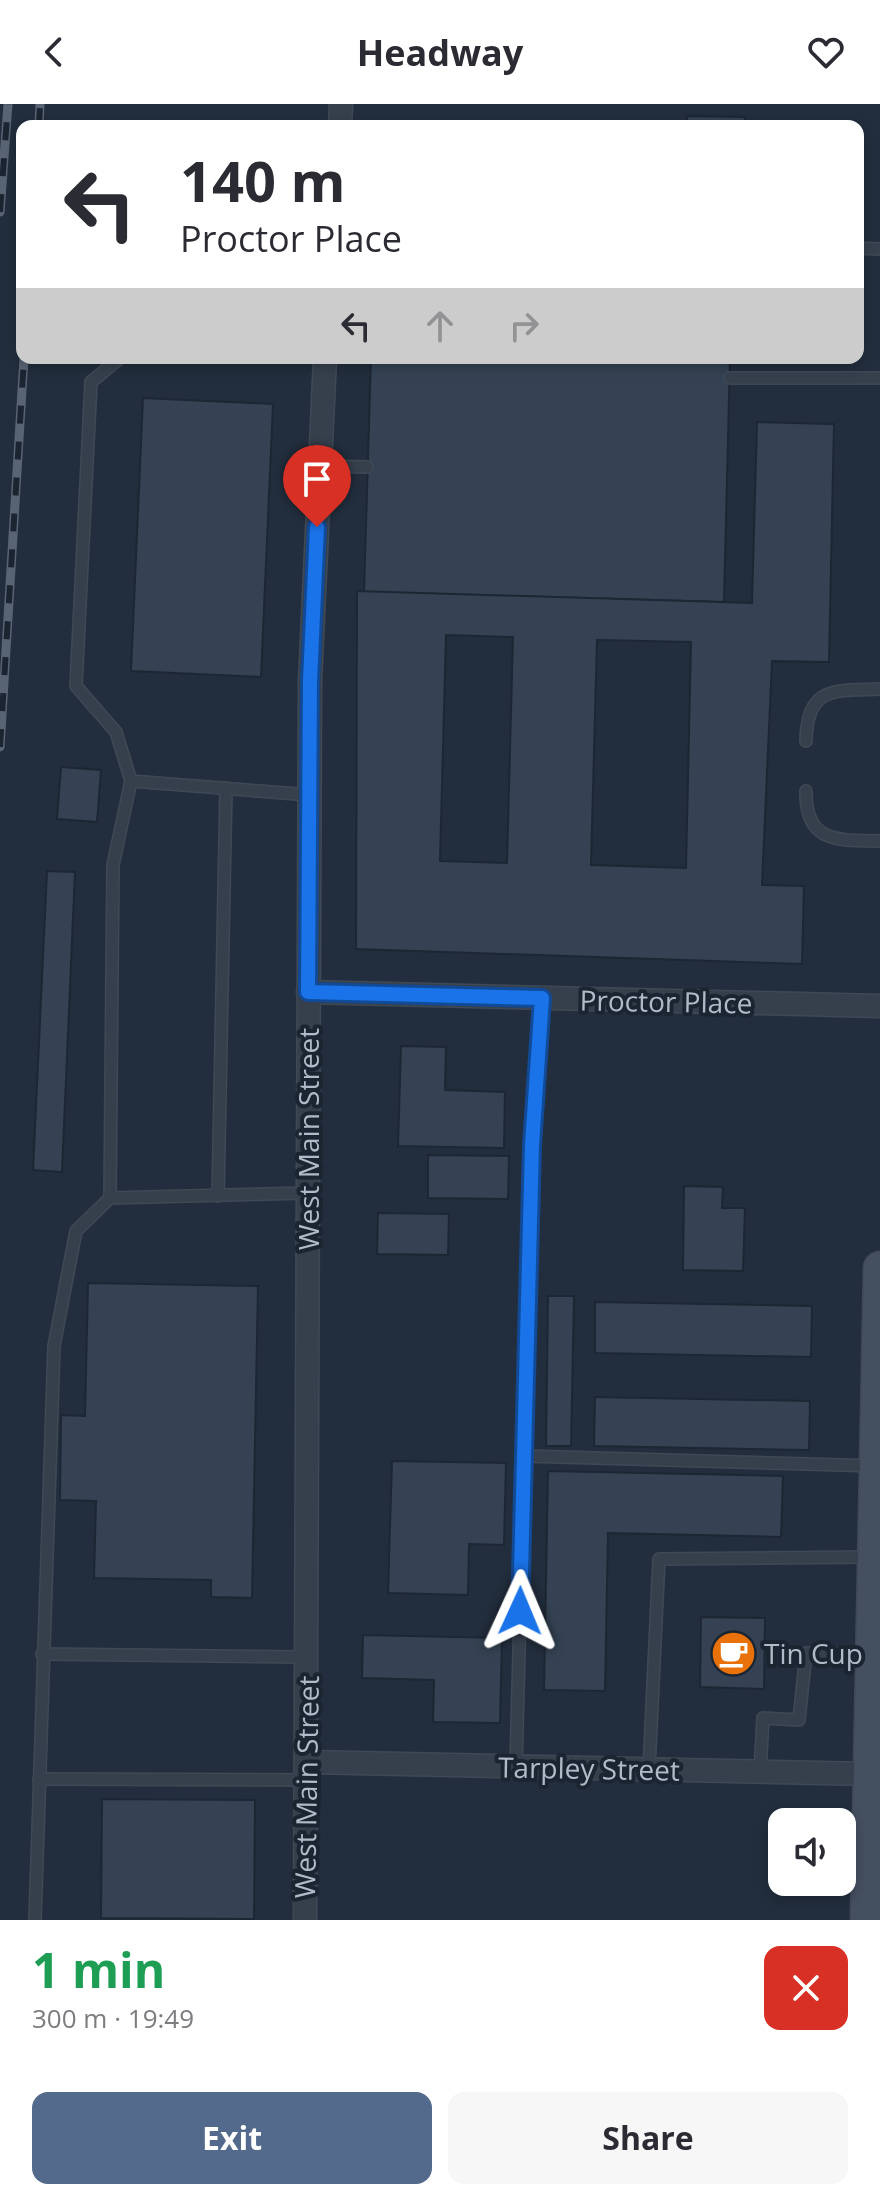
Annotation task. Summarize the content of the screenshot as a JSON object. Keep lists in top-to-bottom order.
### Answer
{
  "streets": {
    "street": ["Proctor Place", "West Main Street", "Tarpley Street"]
  },
  "crossings": [
    ["Proctor Place", "West Main Street"],
    ["West Main Street", "Tarpley Street"]
  ],
  "places": {
    "cafe": ["Tin Cup"]
  },
  "page": {
    "header": "Headway",
    "turn": ["140 m", "Proctor Place"],
    "heading": ["1 min", "300 m · 19:49"],
    "buttons": ["Exit", "Share"]
  }
}
